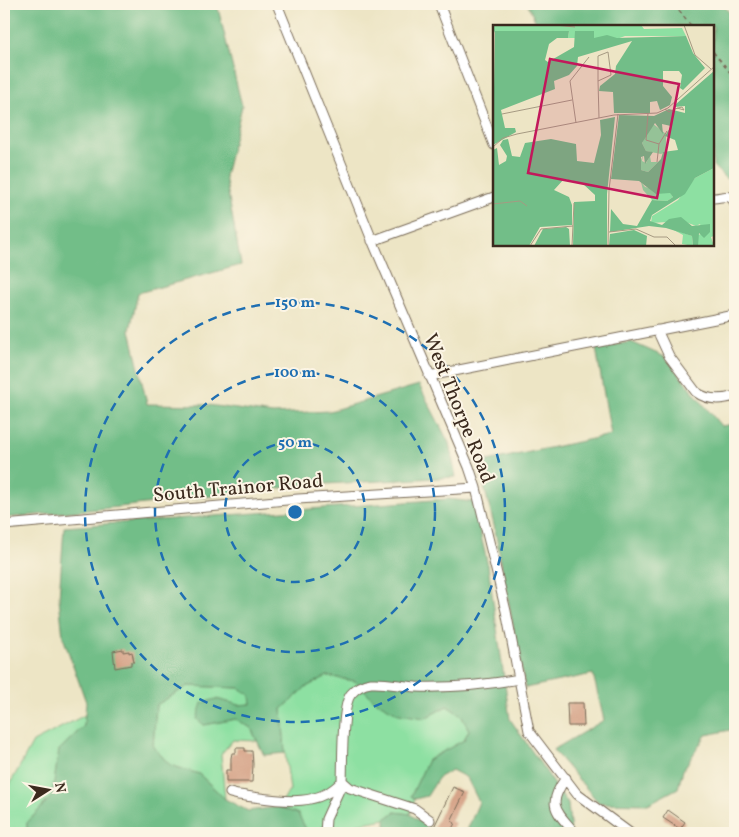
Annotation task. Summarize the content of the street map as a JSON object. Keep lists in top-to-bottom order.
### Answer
{
  "streets": {
    "street": ["West Thorpe Road", "South Trainor Road"]
  },
  "crossings": [
    ["West Thorpe Road", "South Trainor Road"]
  ],
  "north": "right",
  "rings": ["150 m", "100 m", "50 m"]
}
